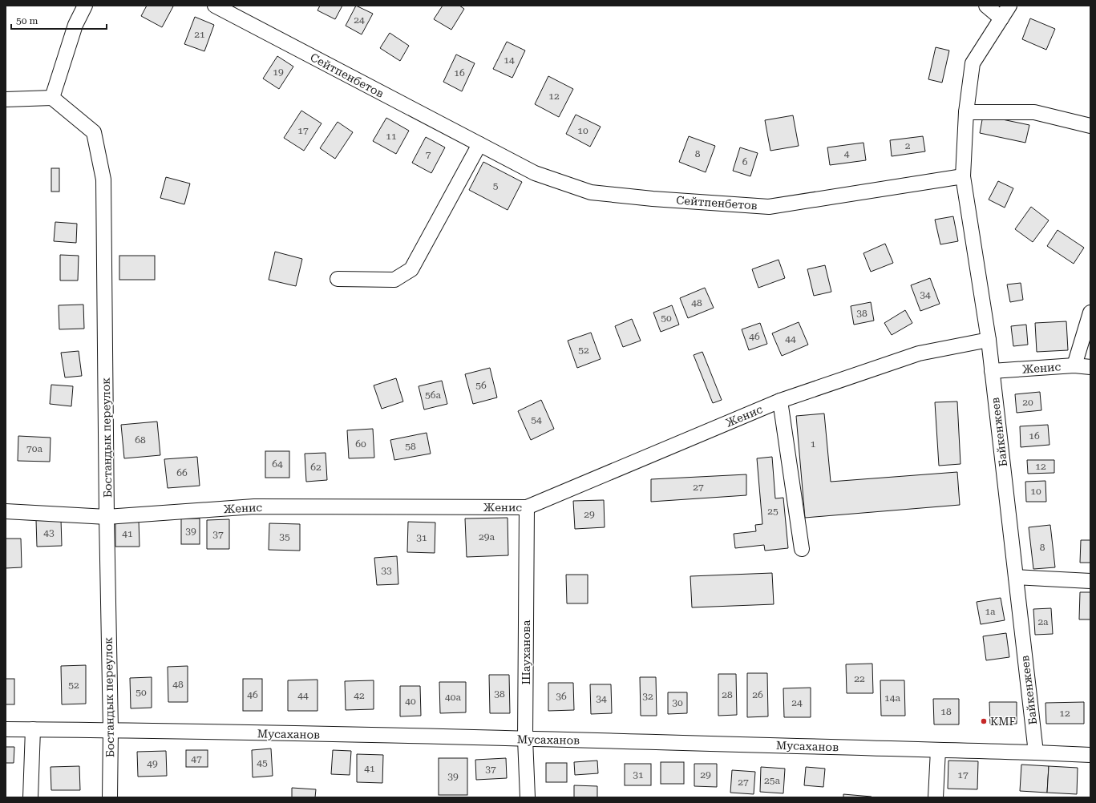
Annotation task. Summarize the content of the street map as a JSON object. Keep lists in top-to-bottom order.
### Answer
{
  "streets": {
    "street": [
      "Сейтпенбетов",
      "Женис",
      "Байкенжеев",
      "Бостандык переулок",
      "Шауханова",
      "Мусаханов"
    ]
  },
  "crossings": [
    ["Сейтпенбетов", "Байкенжеев"],
    ["Женис", "Байкенжеев"],
    ["Женис", "Бостандык переулок"],
    ["Женис", "Шауханова"],
    ["Байкенжеев", "Мусаханов"],
    ["Бостандык переулок", "Мусаханов"],
    ["Шауханова", "Мусаханов"]
  ],
  "places": ["KMF"],
  "house_numbers": [
    "24",
    "21",
    "14",
    "19",
    "16",
    "12",
    "17",
    "10",
    "11",
    "2",
    "8",
    "4",
    "7",
    "6",
    "5",
    "34",
    "48",
    "38",
    "50",
    "46",
    "44",
    "52",
    "56",
    "56а",
    "20",
    "54",
    "16",
    "68",
    "60",
    "1",
    "58",
    "70а",
    "64",
    "12",
    "62",
    "66",
    "27",
    "10",
    "25",
    "29",
    "39",
    "43",
    "41",
    "37",
    "35",
    "29а",
    "31",
    "8",
    "33",
    "1а",
    "2а",
    "22",
    "48",
    "52",
    "50",
    "38",
    "46",
    "28",
    "26",
    "44",
    "42",
    "36",
    "32",
    "40а",
    "14а",
    "34",
    "40",
    "30",
    "24",
    "18",
    "12",
    "47",
    "45",
    "49",
    "41",
    "37",
    "31",
    "29",
    "17",
    "39",
    "25а",
    "27"
  ],
  "scale_bar": "50 m"
}
